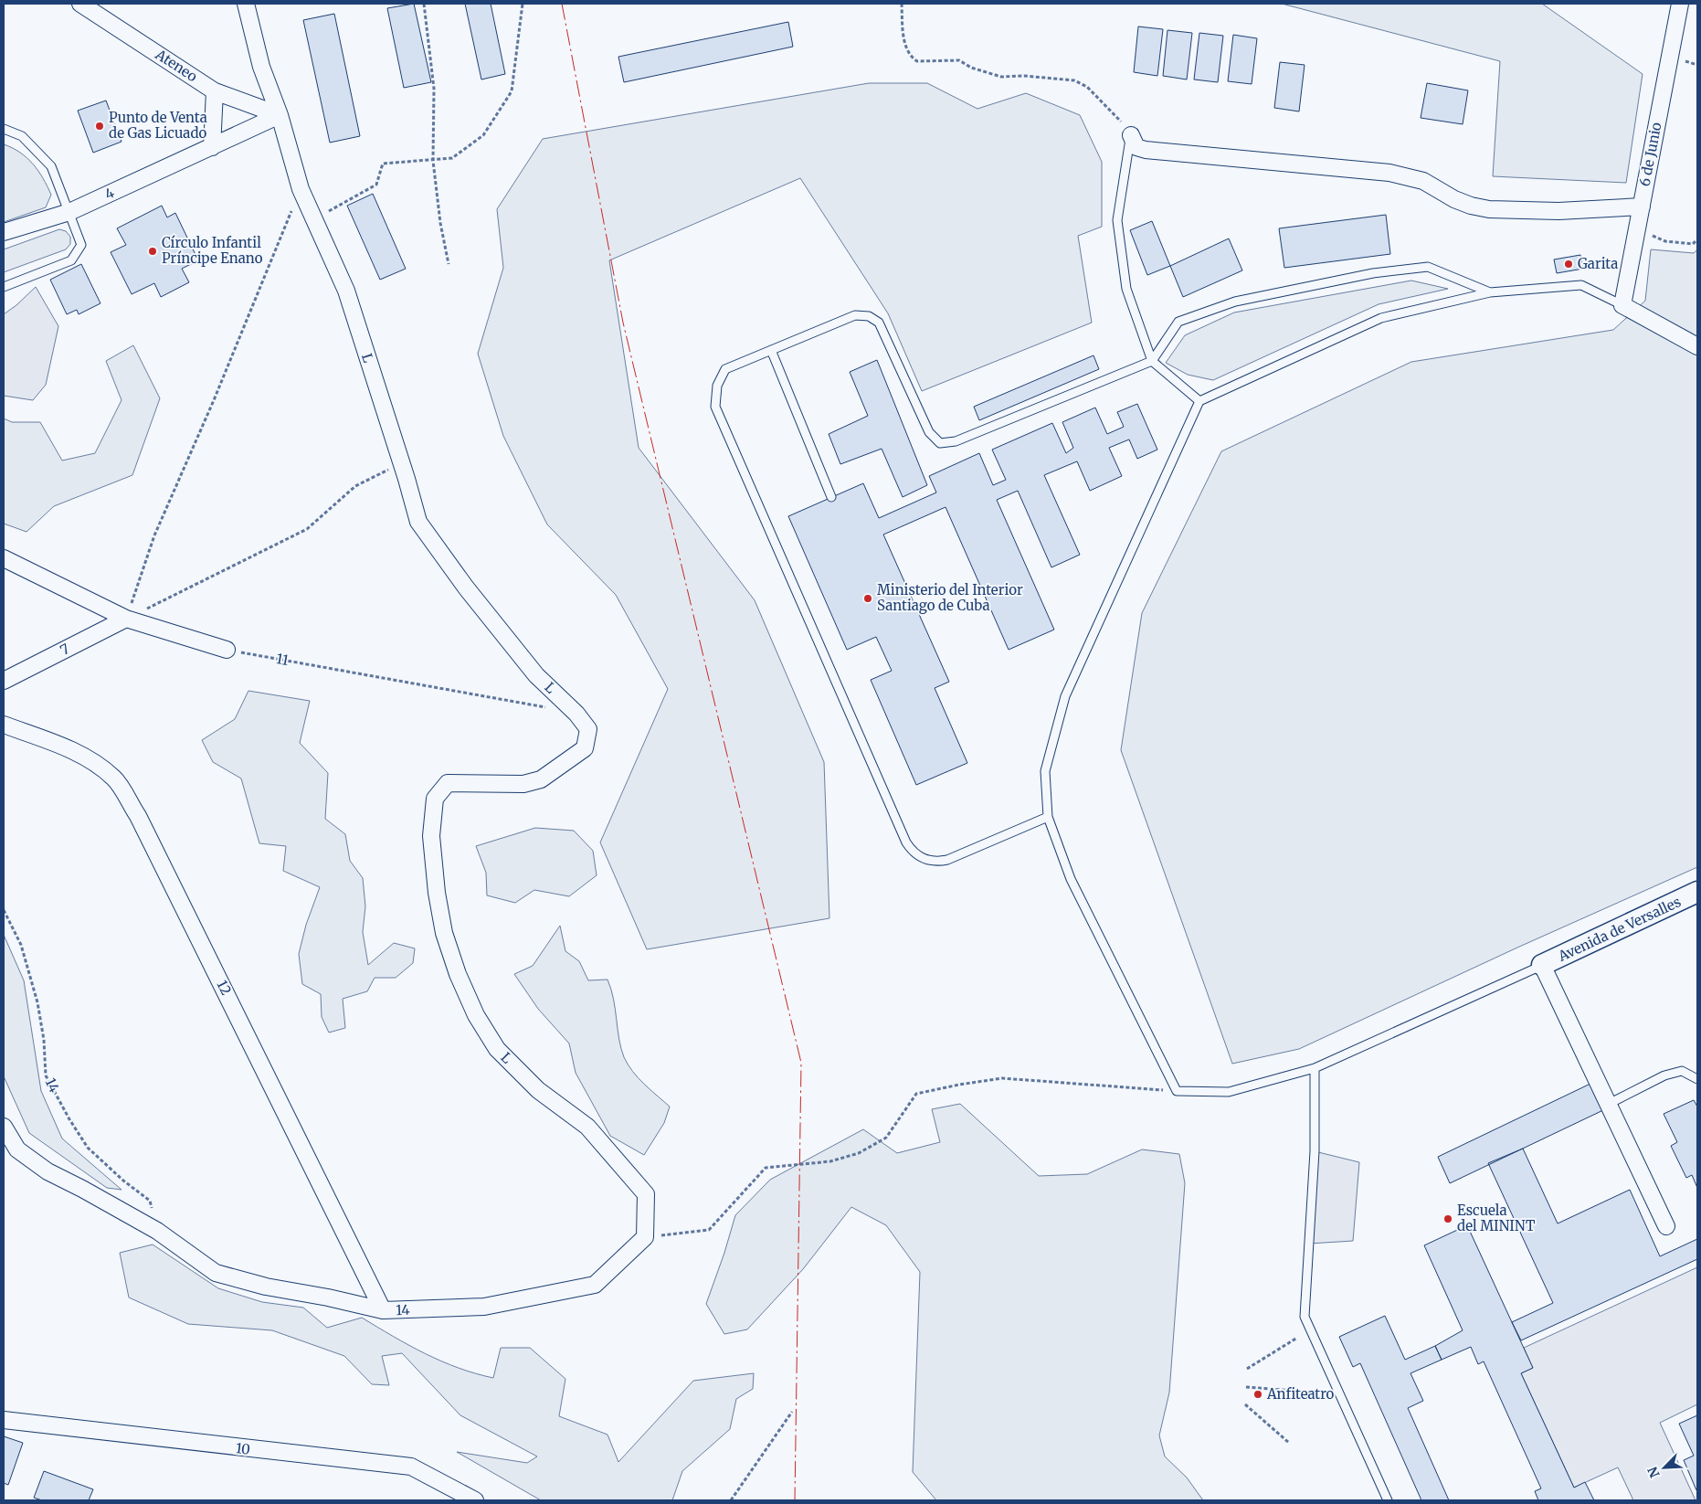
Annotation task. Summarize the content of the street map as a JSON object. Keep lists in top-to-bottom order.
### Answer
{
  "streets": {
    "street": [
      "Ateneo",
      "6 de Junio",
      "4",
      "L",
      "7",
      "Avenida de Versalles",
      "12",
      "14",
      "10"
    ],
    "path": ["11"]
  },
  "crossings": [
    ["Ateneo", "4"],
    ["Ateneo", "L"],
    ["4", "L"],
    ["L", "11"],
    ["L", "14"],
    ["12", "14"]
  ],
  "places": [
    "Punto de Venta de Gas Licuado",
    "Círculo Infantil Príncipe Enano",
    "Garita",
    "Ministerio del Interior Santiago de Cuba",
    "Escuela del MININT",
    "Anfiteatro"
  ],
  "north": "bottom left"
}
